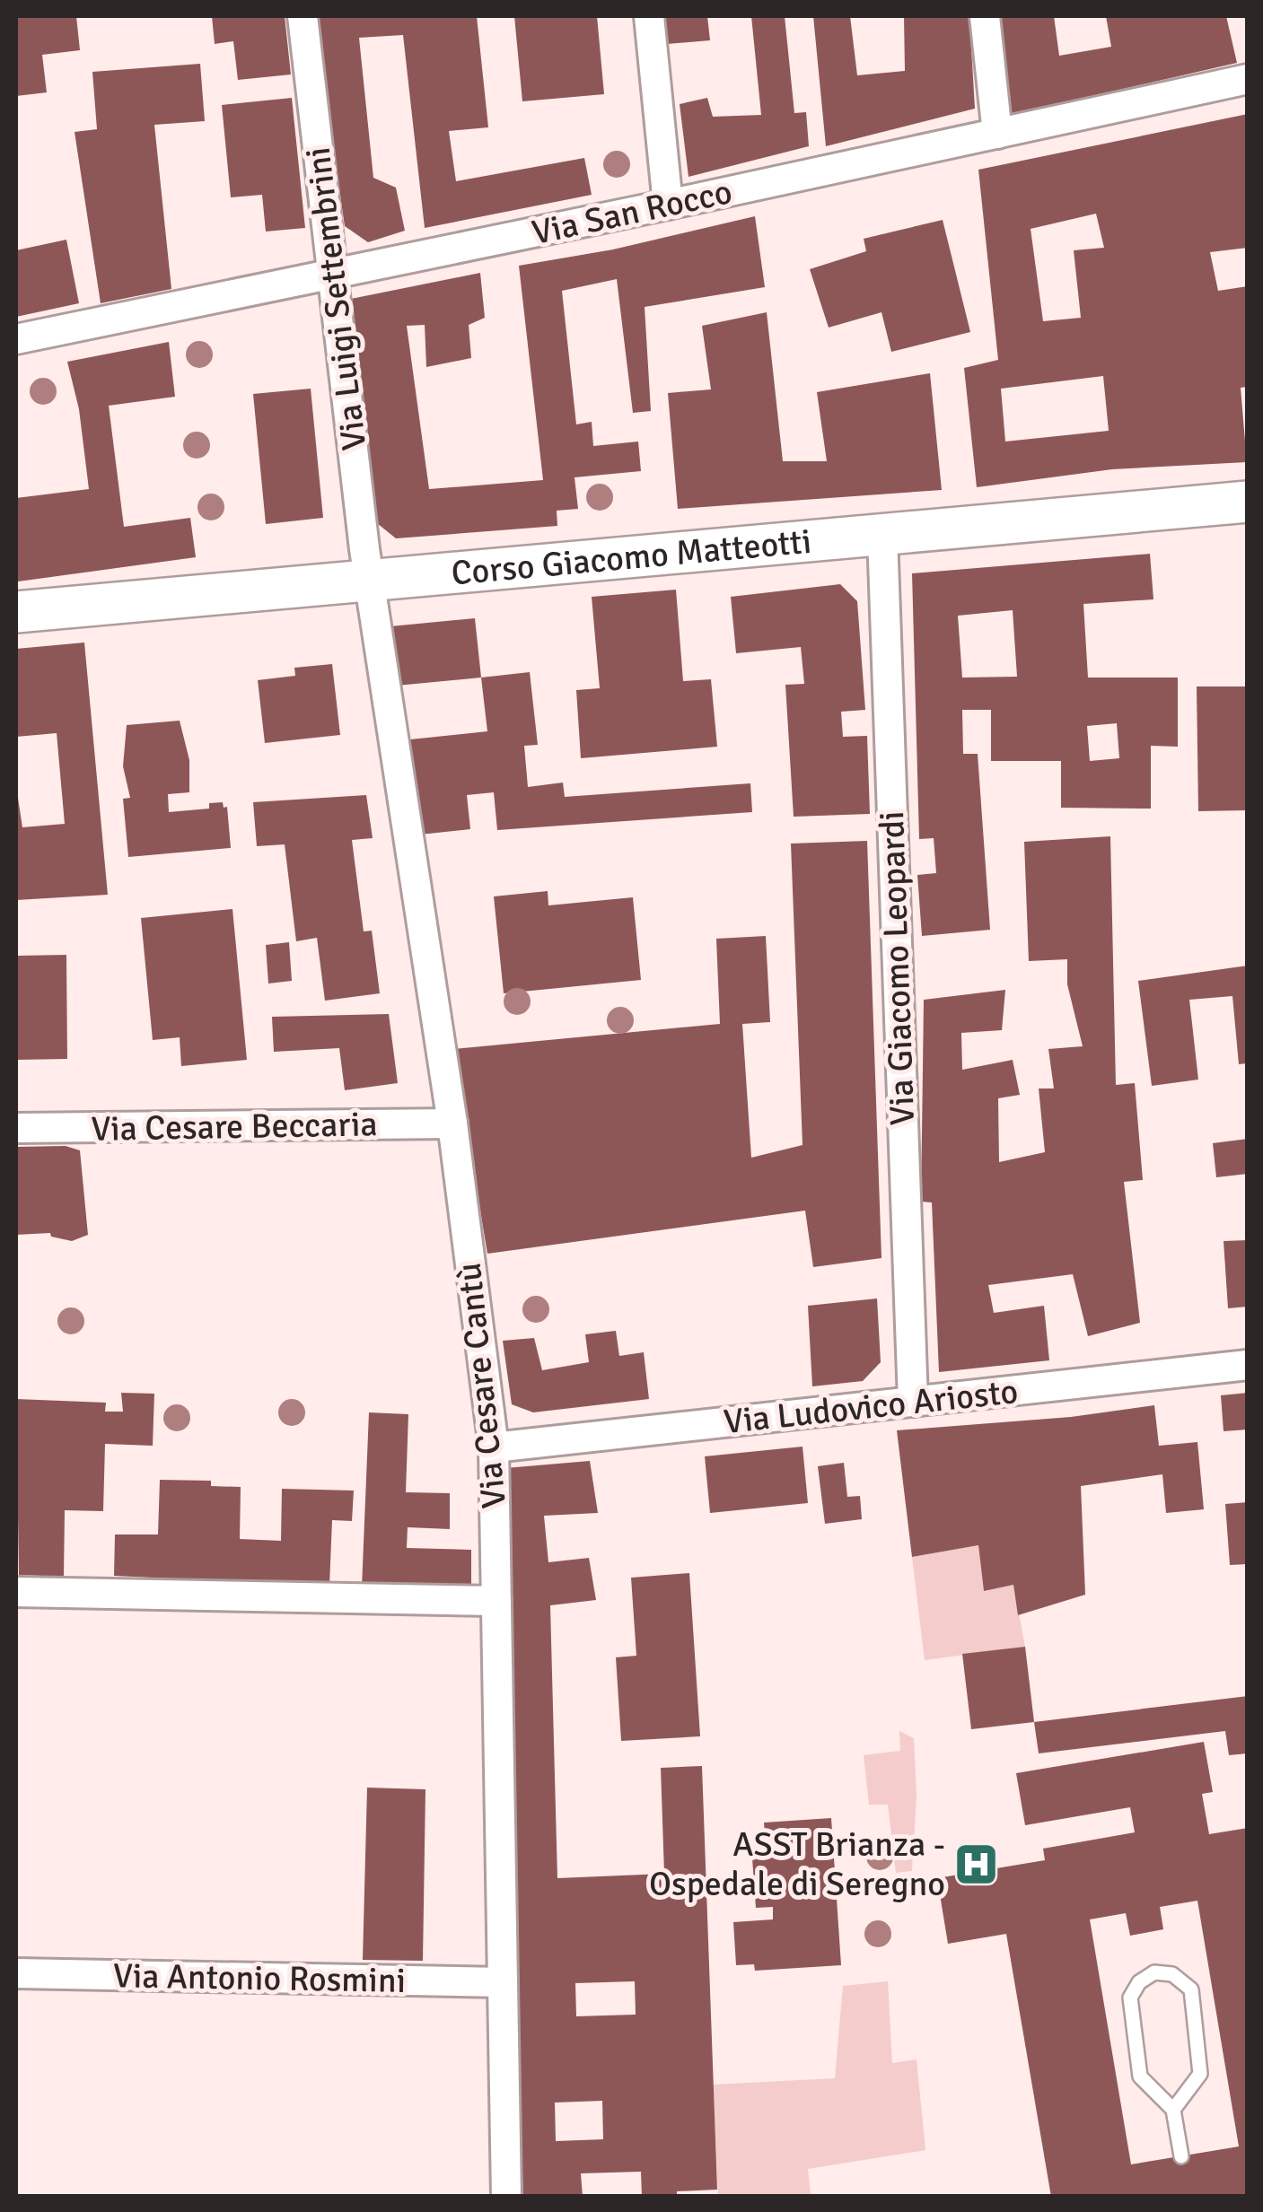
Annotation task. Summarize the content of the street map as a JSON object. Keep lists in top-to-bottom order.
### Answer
{
  "streets": {
    "main road": ["Corso Giacomo Matteotti"],
    "street": [
      "Via San Rocco",
      "Via Luigi Settembrini",
      "Via Giacomo Leopardi",
      "Via Cesare Beccaria",
      "Via Cesare Cantù",
      "Via Ludovico Ariosto",
      "Via Antonio Rosmini"
    ]
  },
  "crossings": [
    ["Via San Rocco", "Via Luigi Settembrini"],
    ["Via Luigi Settembrini", "Corso Giacomo Matteotti"],
    ["Via Luigi Settembrini", "Via Cesare Cantù"],
    ["Corso Giacomo Matteotti", "Via Giacomo Leopardi"],
    ["Corso Giacomo Matteotti", "Via Cesare Cantù"],
    ["Via Giacomo Leopardi", "Via Ludovico Ariosto"],
    ["Via Cesare Beccaria", "Via Cesare Cantù"],
    ["Via Cesare Cantù", "Via Ludovico Ariosto"],
    ["Via Cesare Cantù", "Via Antonio Rosmini"]
  ],
  "places": {
    "hospital": ["ASST Brianza - Ospedale di Seregno"]
  }
}
